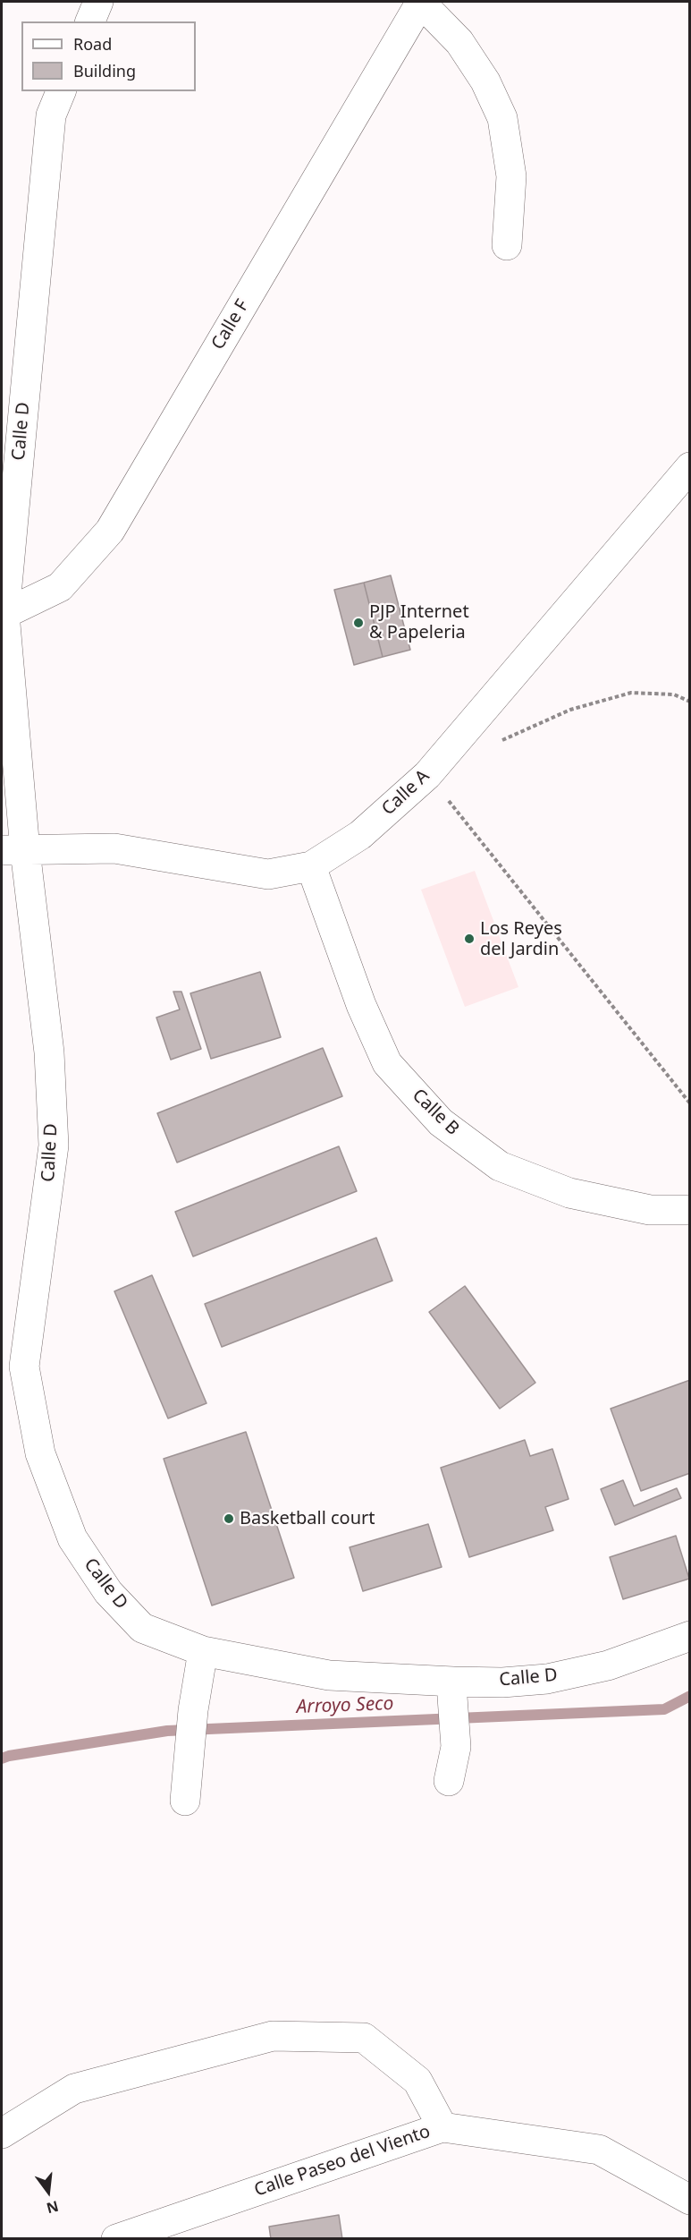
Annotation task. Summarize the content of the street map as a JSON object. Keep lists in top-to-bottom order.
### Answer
{
  "streets": {
    "street": [
      "Calle F",
      "Calle D",
      "Calle A",
      "Calle B",
      "Calle Paseo del Viento"
    ]
  },
  "crossings": [
    ["Calle F", "Calle D"],
    ["Calle D", "Calle A"],
    ["Calle A", "Calle B"]
  ],
  "water": ["Arroyo Seco"],
  "places": ["PJP Internet & Papeleria", "Los Reyes del Jardin", "Basketball court"],
  "legend": ["Road", "Building"],
  "north": "bottom"
}
